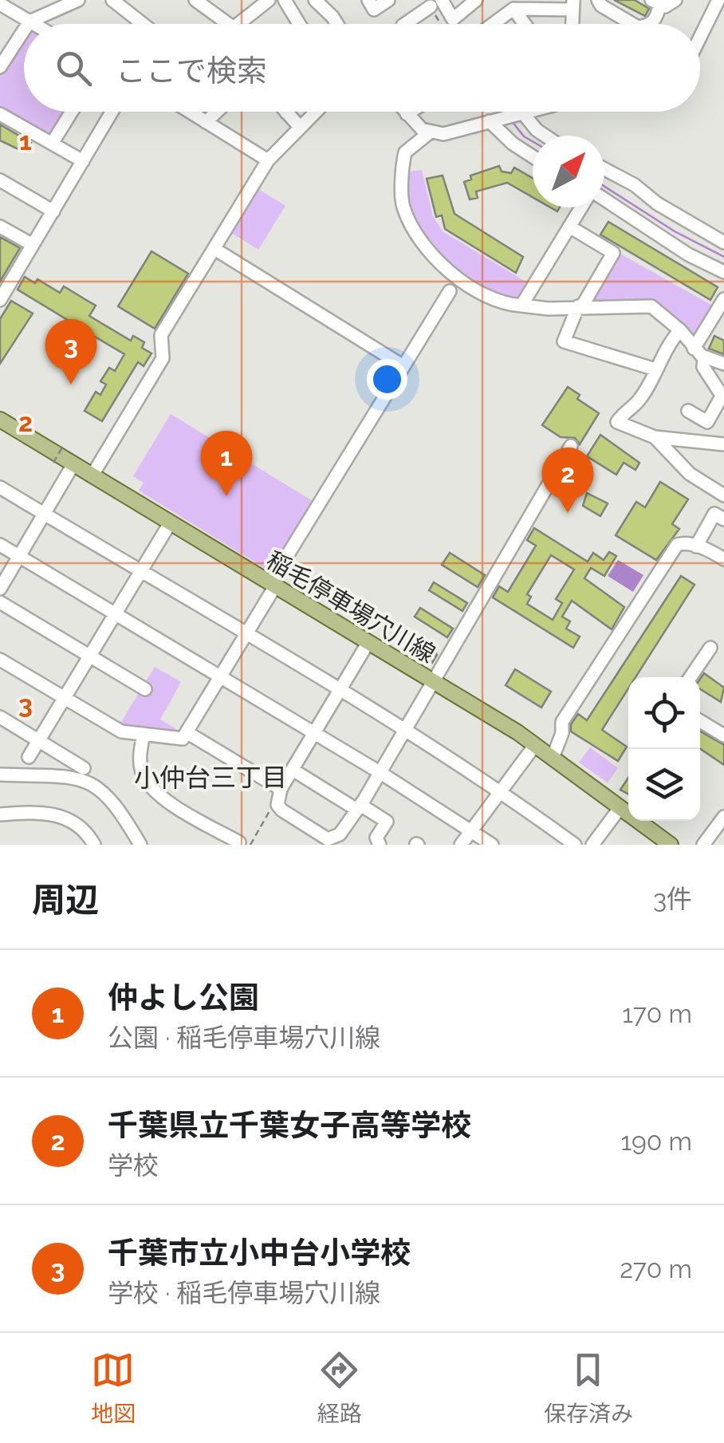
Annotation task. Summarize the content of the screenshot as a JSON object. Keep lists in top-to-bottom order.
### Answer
{
  "streets": {
    "main road": ["稲毛停車場穴川線"]
  },
  "districts": ["小仲台三丁目"],
  "north": "top right",
  "page": {
    "search": "ここで検索",
    "pins": ["3", "1", "2"],
    "heading": ["周辺", "3件"],
    "list": [
      {
        "mark": "1",
        "name": "仲よし公園",
        "note": "公園 · 稲毛停車場穴川線",
        "value": "170 m"
      },
      {
        "mark": "2",
        "name": "千葉県立千葉女子高等学校",
        "note": "学校",
        "value": "190 m"
      },
      {
        "mark": "3",
        "name": "千葉市立小中台小学校",
        "note": "学校 · 稲毛停車場穴川線",
        "value": "270 m"
      }
    ],
    "nav": ["地図", "経路", "保存済み"]
  },
  "grid": {
    "rows": ["1", "2", "3"]
  }
}
